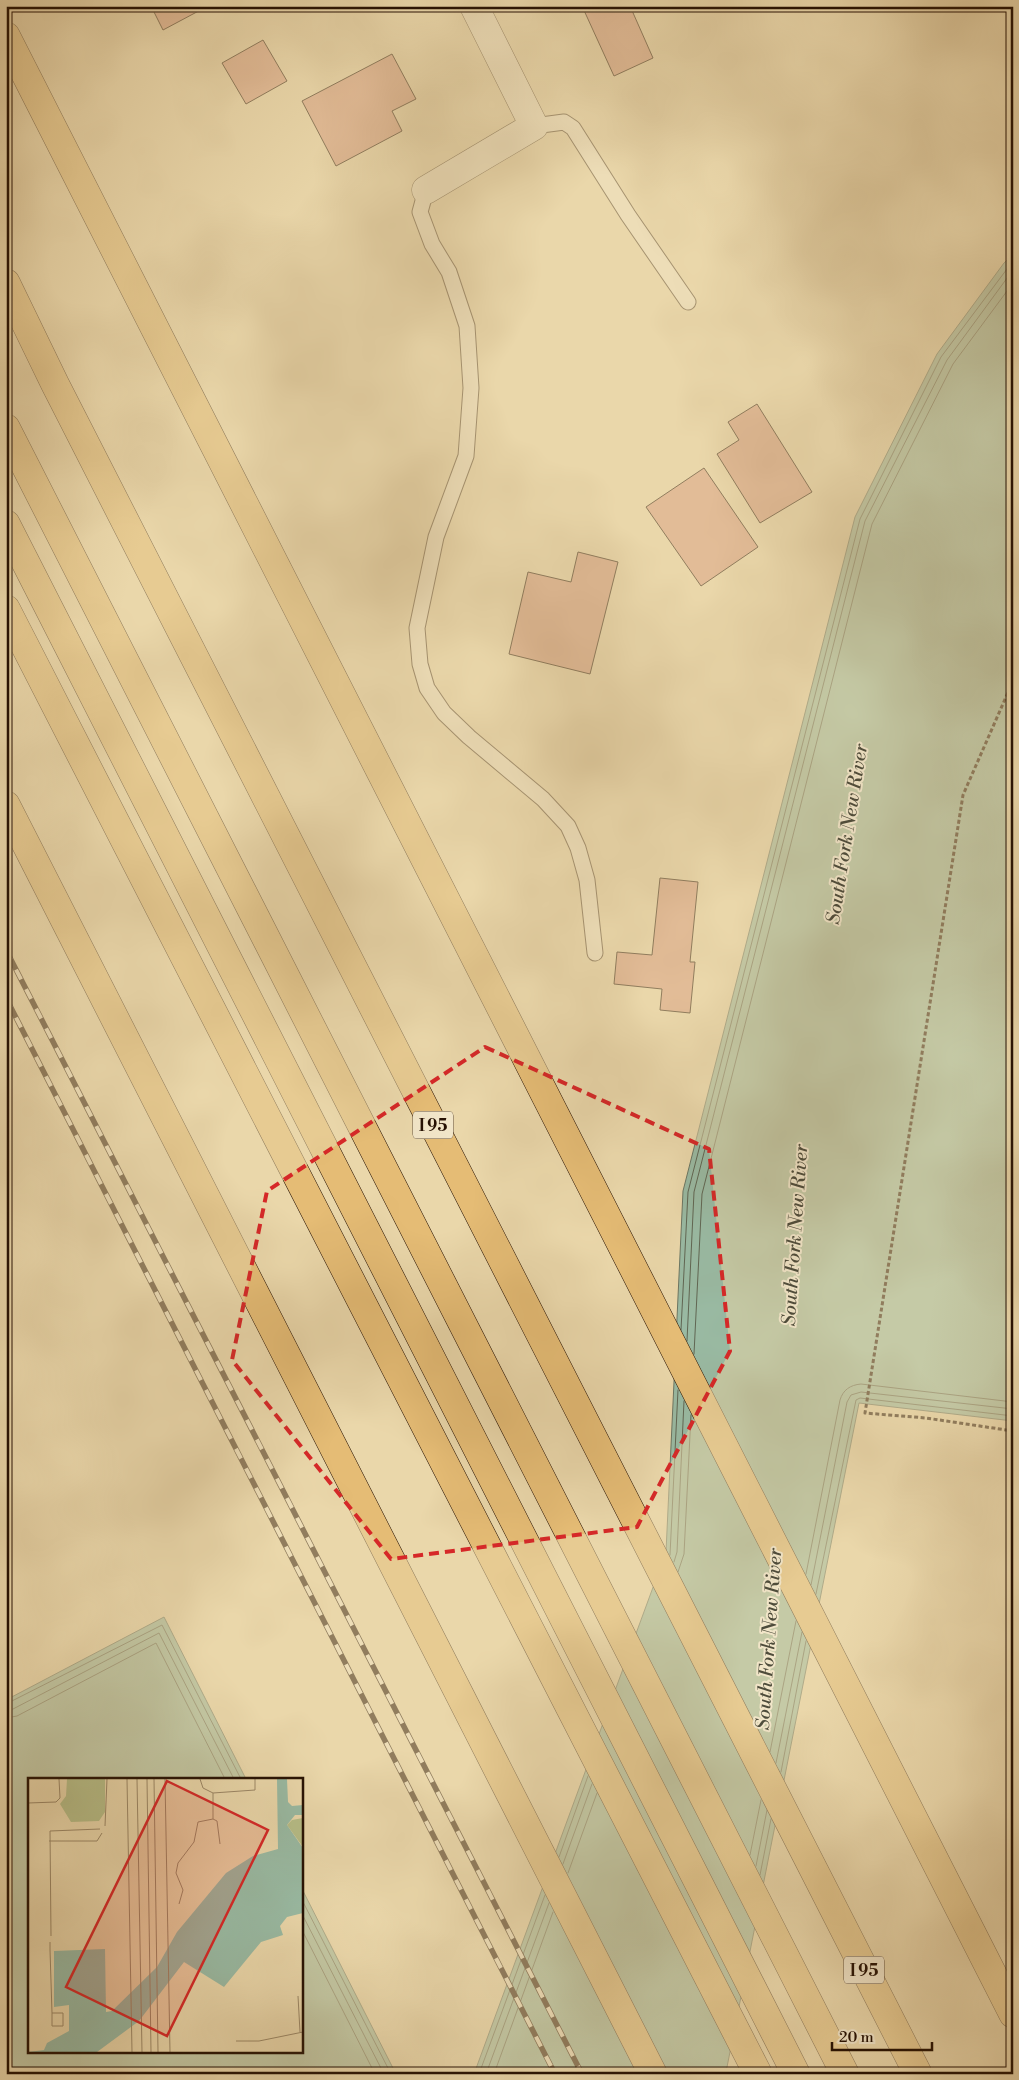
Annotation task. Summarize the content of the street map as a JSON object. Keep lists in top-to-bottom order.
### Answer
{
  "streets": {
    "highway": ["I 95"]
  },
  "water": ["South Fork New River"],
  "scale_bar": "20 m"
}
